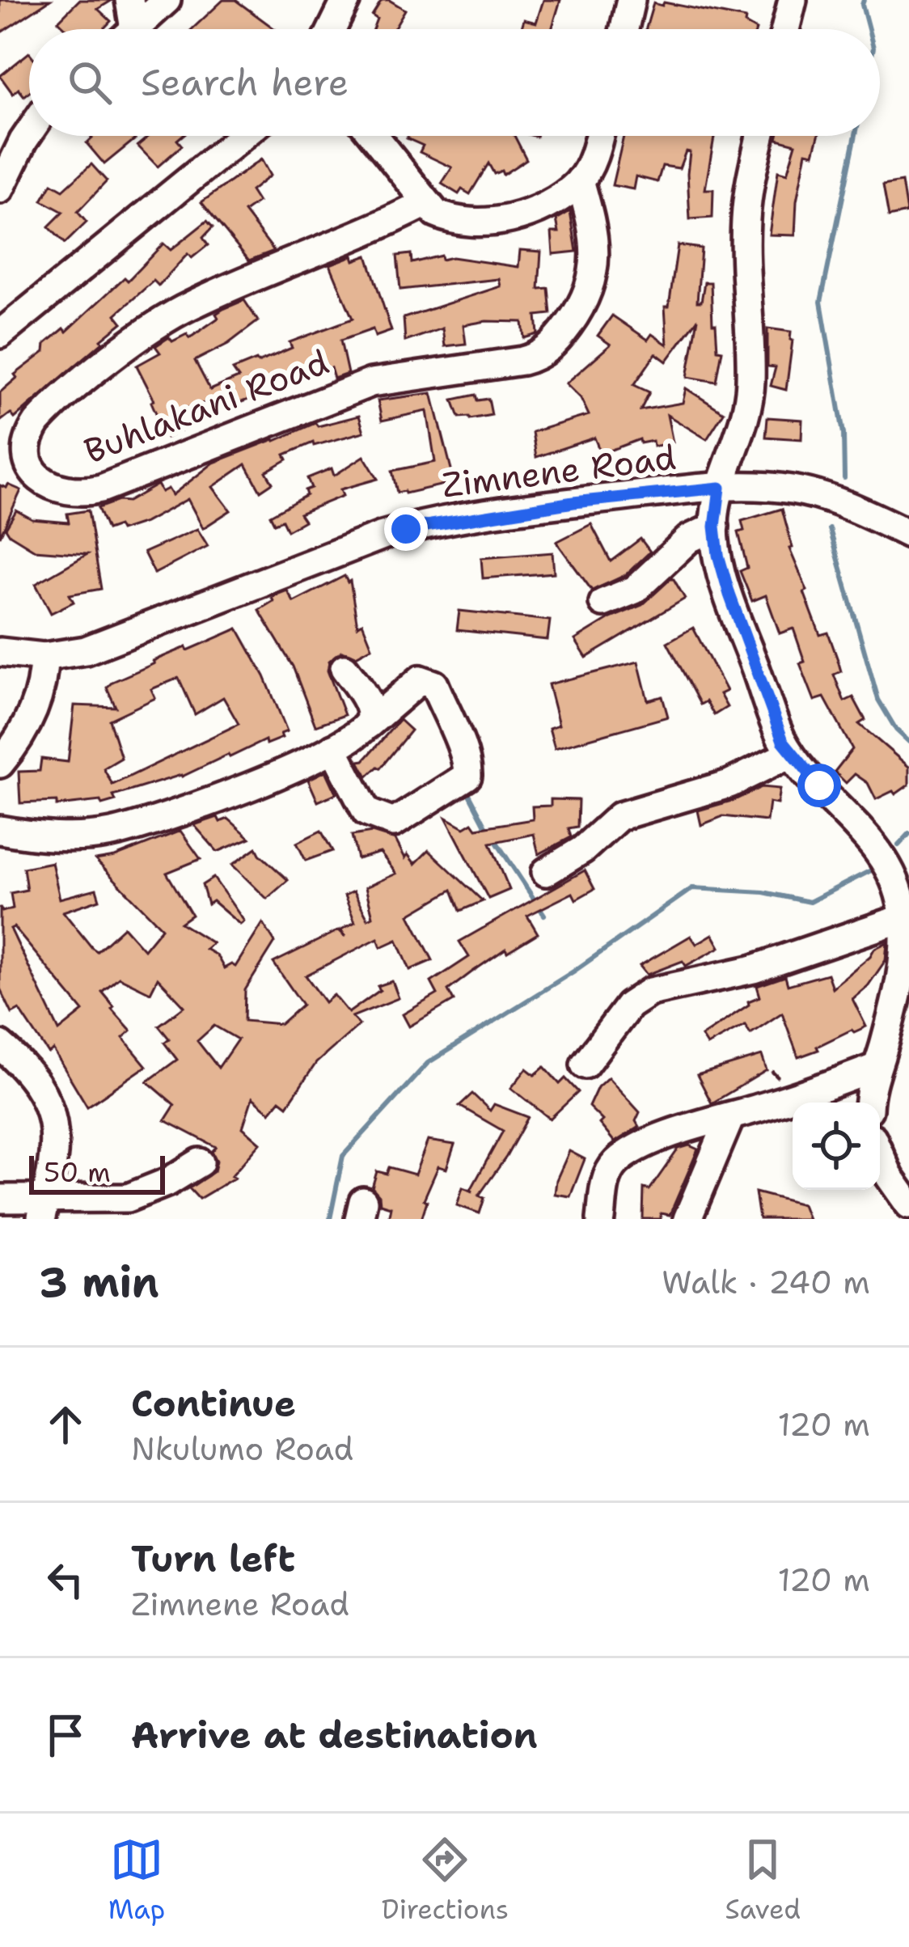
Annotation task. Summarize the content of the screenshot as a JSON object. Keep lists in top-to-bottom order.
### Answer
{
  "streets": {
    "street": ["Buhlakani Road", "Zimnene Road"]
  },
  "scale_bar": "50 m",
  "page": {
    "search": "Search here",
    "scale": "50 m",
    "heading": ["3 min", "Walk · 240 m"],
    "list": [
      ["Continue", "Nkulumo Road", "120 m"],
      ["Turn left", "Zimnene Road", "120 m"],
      "Arrive at destination"
    ],
    "nav": ["Map", "Directions", "Saved"]
  }
}
